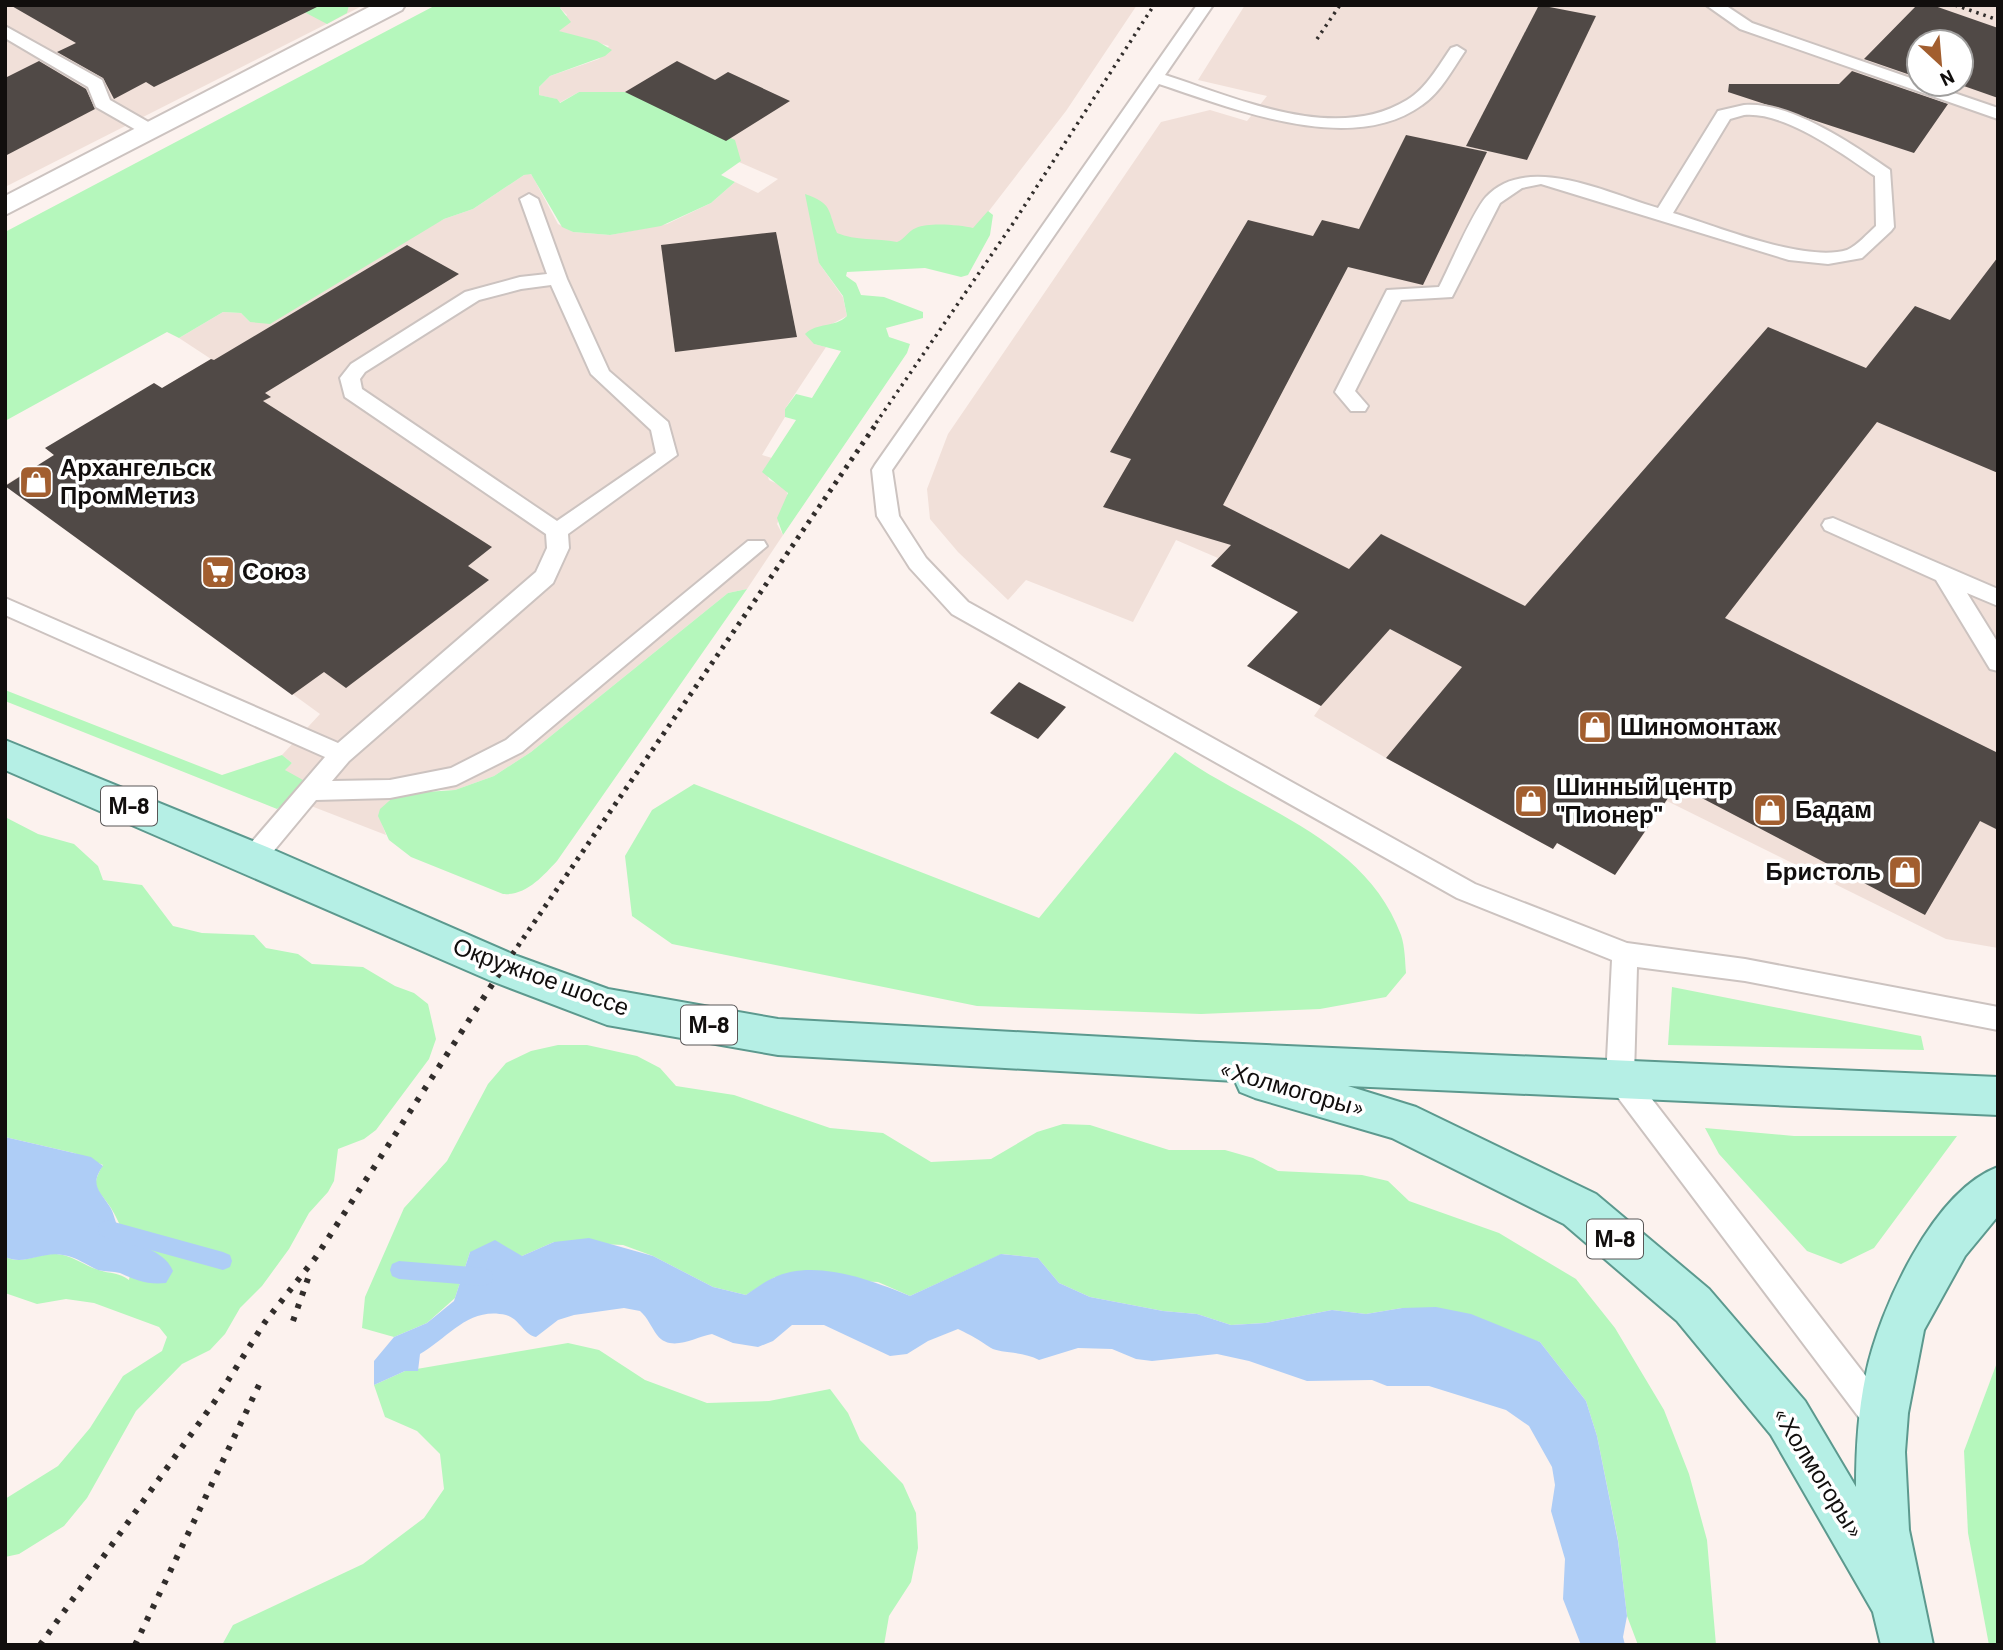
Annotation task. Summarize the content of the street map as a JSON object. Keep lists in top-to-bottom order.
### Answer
{
  "streets": {
    "main road": ["М-8", "Окружное шоссе", "«Холмогоры»"]
  },
  "crossings": [
    ["Окружное шоссе", "«Холмогоры»"]
  ],
  "places": {
    "shop": [
      "Архангельск ПромМетиз",
      "Шиномонтаж",
      "Шинный центр \"Пионер\"",
      "Бадам",
      "Бристоль"
    ],
    "supermarket": ["Союз"]
  },
  "north": "bottom right"
}
